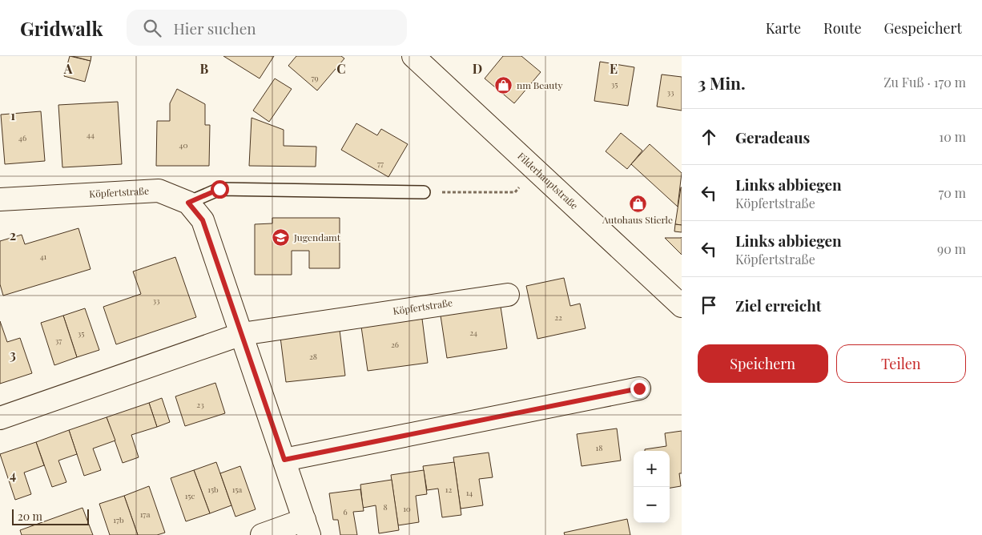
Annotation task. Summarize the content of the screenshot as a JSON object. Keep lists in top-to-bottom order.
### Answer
{
  "streets": {
    "street": ["Filderhauptstraße", "Köpfertstraße"]
  },
  "places": {
    "shop": ["nm Beauty", "Autohaus Stierle"],
    "school or university": ["Jugendamt"]
  },
  "house_numbers": [
    "79",
    "35",
    "33",
    "44",
    "46",
    "40",
    "77",
    "41",
    "33",
    "22",
    "24",
    "35",
    "37",
    "26",
    "28",
    "23",
    "18",
    "15b",
    "15a",
    "12",
    "14",
    "15c",
    "8",
    "10",
    "6",
    "17a",
    "17b"
  ],
  "scale_bar": "20 m",
  "page": {
    "header": "Gridwalk",
    "search": "Hier suchen",
    "nav": ["Karte", "Route", "Gespeichert"],
    "heading": ["3 Min.", "Zu Fuß · 170 m"],
    "list": [
      ["Geradeaus", "10 m"],
      ["Links abbiegen", "Köpfertstraße", "70 m"],
      ["Links abbiegen", "Köpfertstraße", "90 m"],
      "Ziel erreicht"
    ],
    "buttons": ["Speichern", "Teilen"],
    "map_buttons": ["+", "−"],
    "scale": "20 m"
  },
  "grid": {
    "columns": [
      "A",
      "B",
      "C",
      "D",
      "E"
    ],
    "rows": [
      "1",
      "2",
      "3",
      "4"
    ]
  }
}
